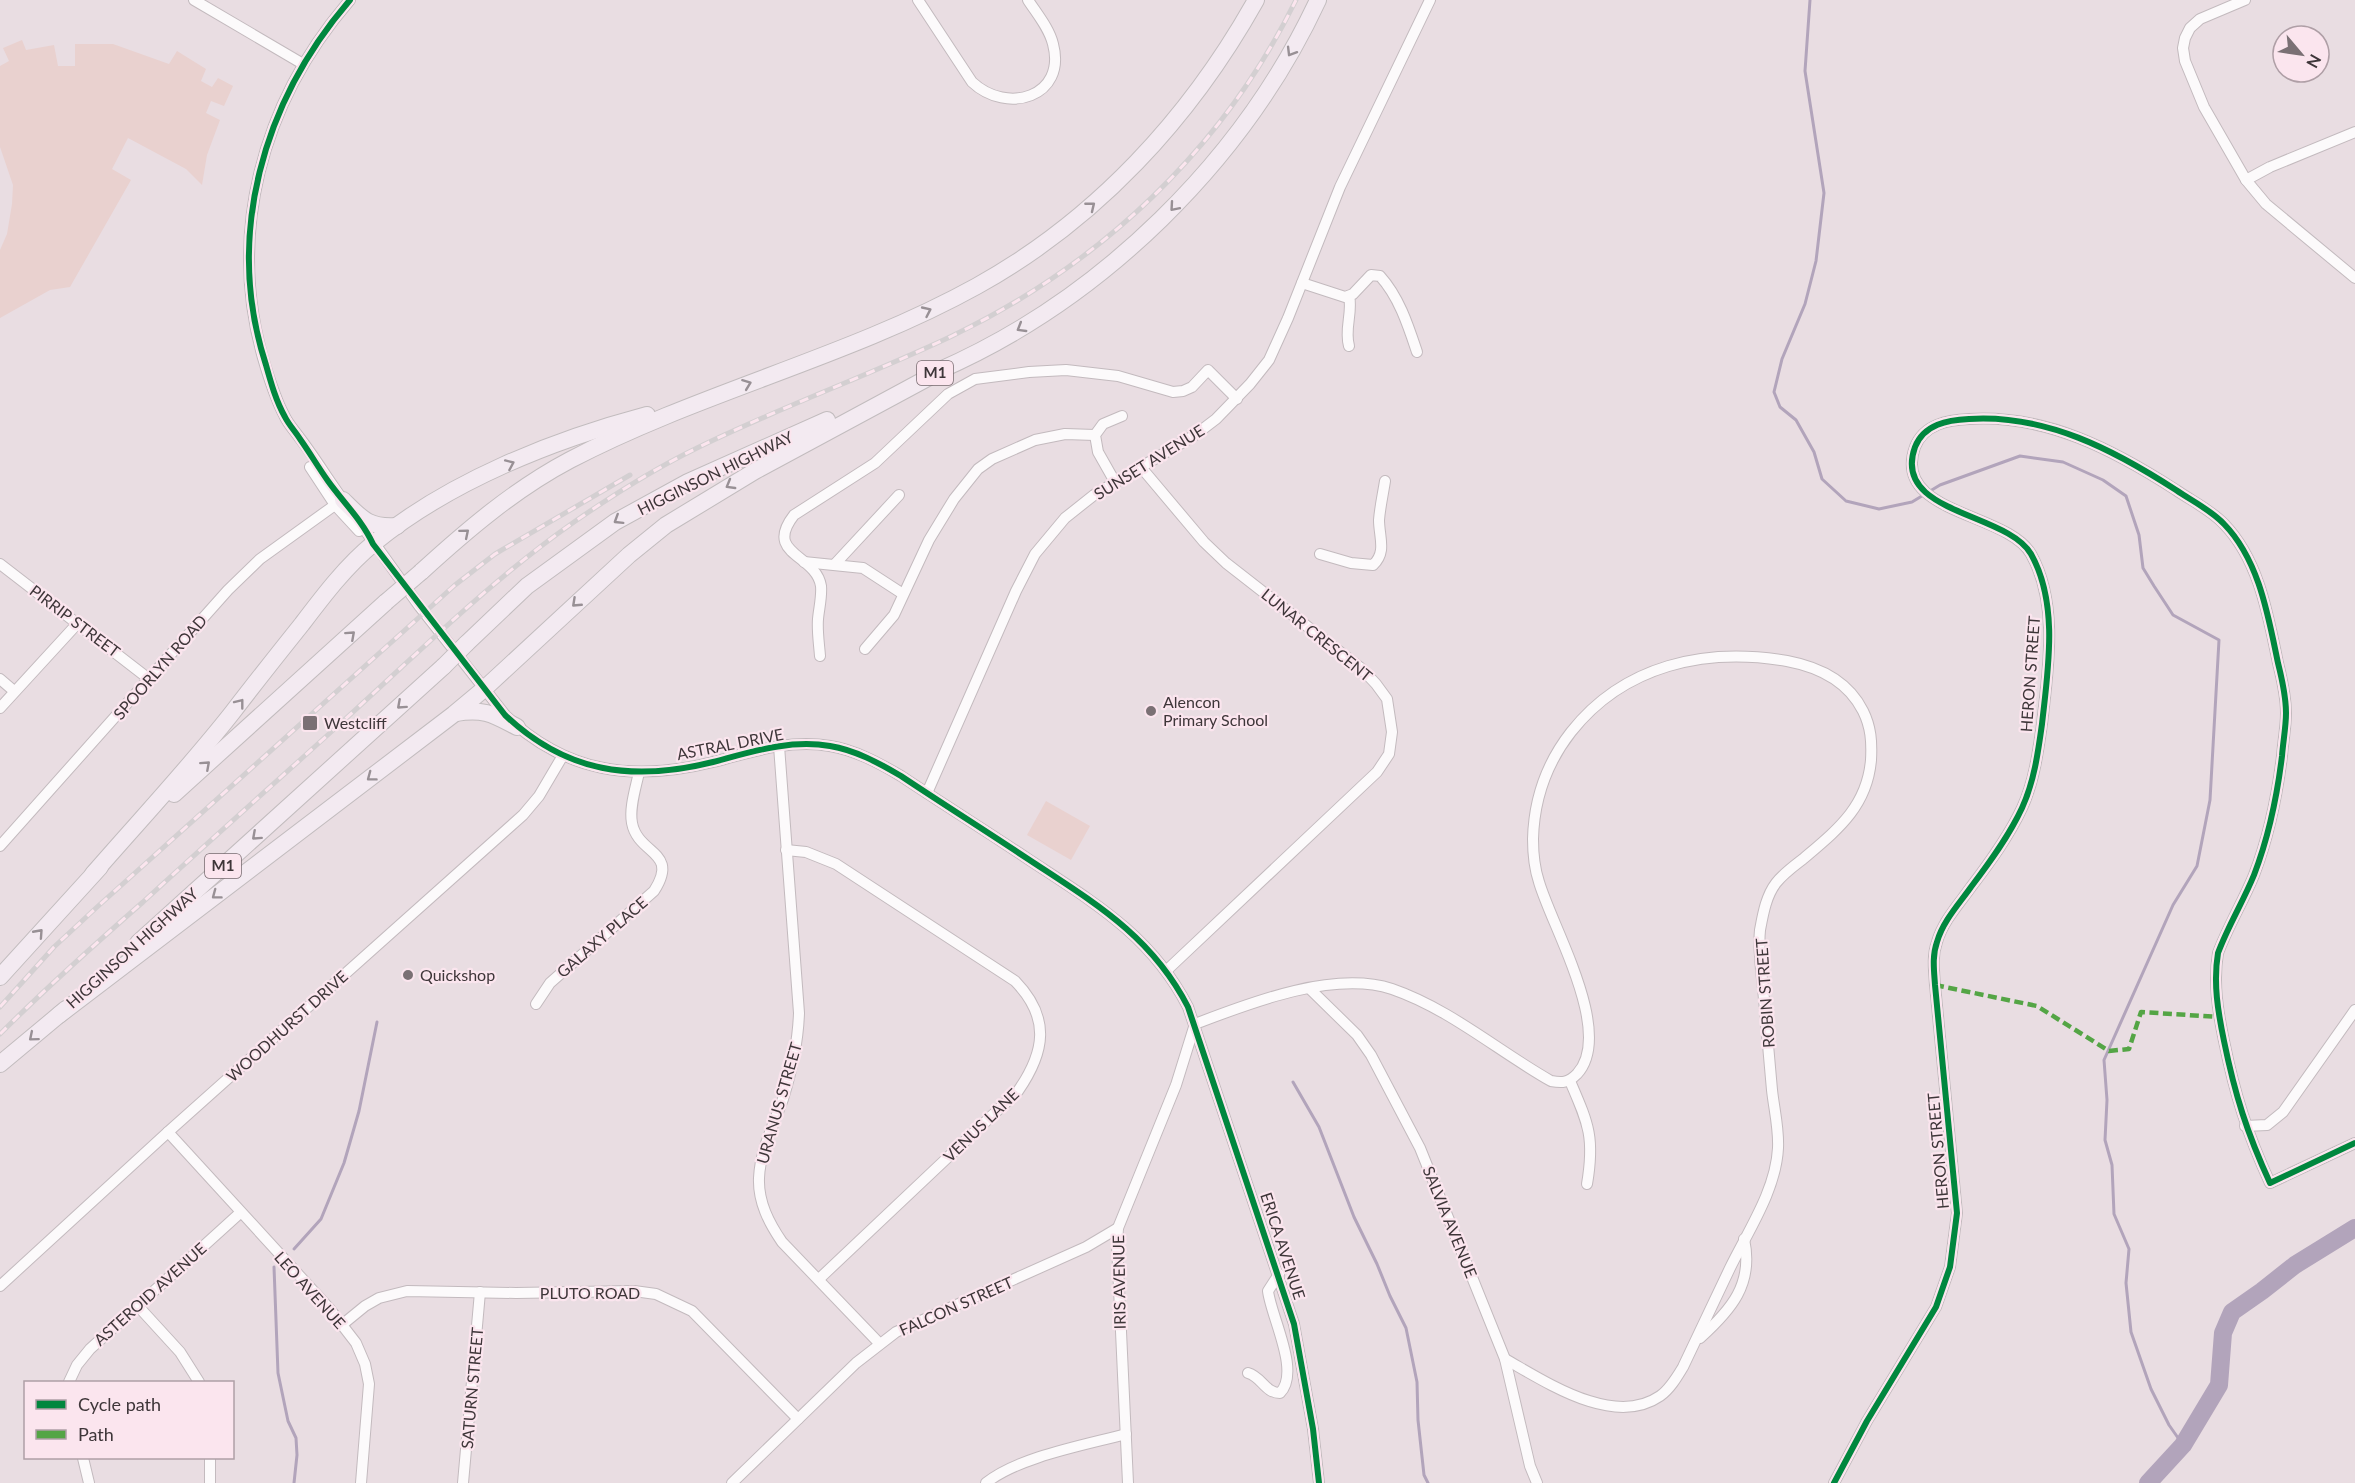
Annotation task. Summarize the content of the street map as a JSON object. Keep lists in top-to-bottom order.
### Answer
{
  "streets": {
    "highway": ["M1", "HIGGINSON HIGHWAY"],
    "street": [
      "SUNSET AVENUE",
      "PIRRIP STREET",
      "LUNAR CRESCENT",
      "SPOORLYN ROAD",
      "HERON STREET",
      "ASTRAL DRIVE",
      "GALAXY PLACE",
      "ROBIN STREET",
      "WOODHURST DRIVE",
      "URANUS STREET",
      "VENUS LANE",
      "SALVIA AVENUE",
      "ERICA AVENUE",
      "IRIS AVENUE",
      "LEO AVENUE",
      "PLUTO ROAD",
      "ASTEROID AVENUE",
      "FALCON STREET",
      "SATURN STREET"
    ]
  },
  "crossings": [
    ["SUNSET AVENUE", "LUNAR CRESCENT"],
    ["SUNSET AVENUE", "ASTRAL DRIVE"],
    ["PIRRIP STREET", "SPOORLYN ROAD"],
    ["LUNAR CRESCENT", "ASTRAL DRIVE"],
    ["SPOORLYN ROAD", "ASTRAL DRIVE"],
    ["ASTRAL DRIVE", "GALAXY PLACE"],
    ["ASTRAL DRIVE", "WOODHURST DRIVE"],
    ["ASTRAL DRIVE", "URANUS STREET"],
    ["ASTRAL DRIVE", "ERICA AVENUE"],
    ["ASTRAL DRIVE", "IRIS AVENUE"],
    ["ROBIN STREET", "SALVIA AVENUE"],
    ["WOODHURST DRIVE", "LEO AVENUE"],
    ["URANUS STREET", "VENUS LANE"],
    ["URANUS STREET", "FALCON STREET"],
    ["ERICA AVENUE", "IRIS AVENUE"],
    ["IRIS AVENUE", "FALCON STREET"],
    ["LEO AVENUE", "PLUTO ROAD"],
    ["LEO AVENUE", "ASTEROID AVENUE"],
    ["PLUTO ROAD", "FALCON STREET"],
    ["PLUTO ROAD", "SATURN STREET"]
  ],
  "places": {
    "other": ["Alencon Primary School", "Quickshop"],
    "transit": ["Westcliff"]
  },
  "legend": ["Cycle path", "Path"],
  "north": "bottom right"
}
